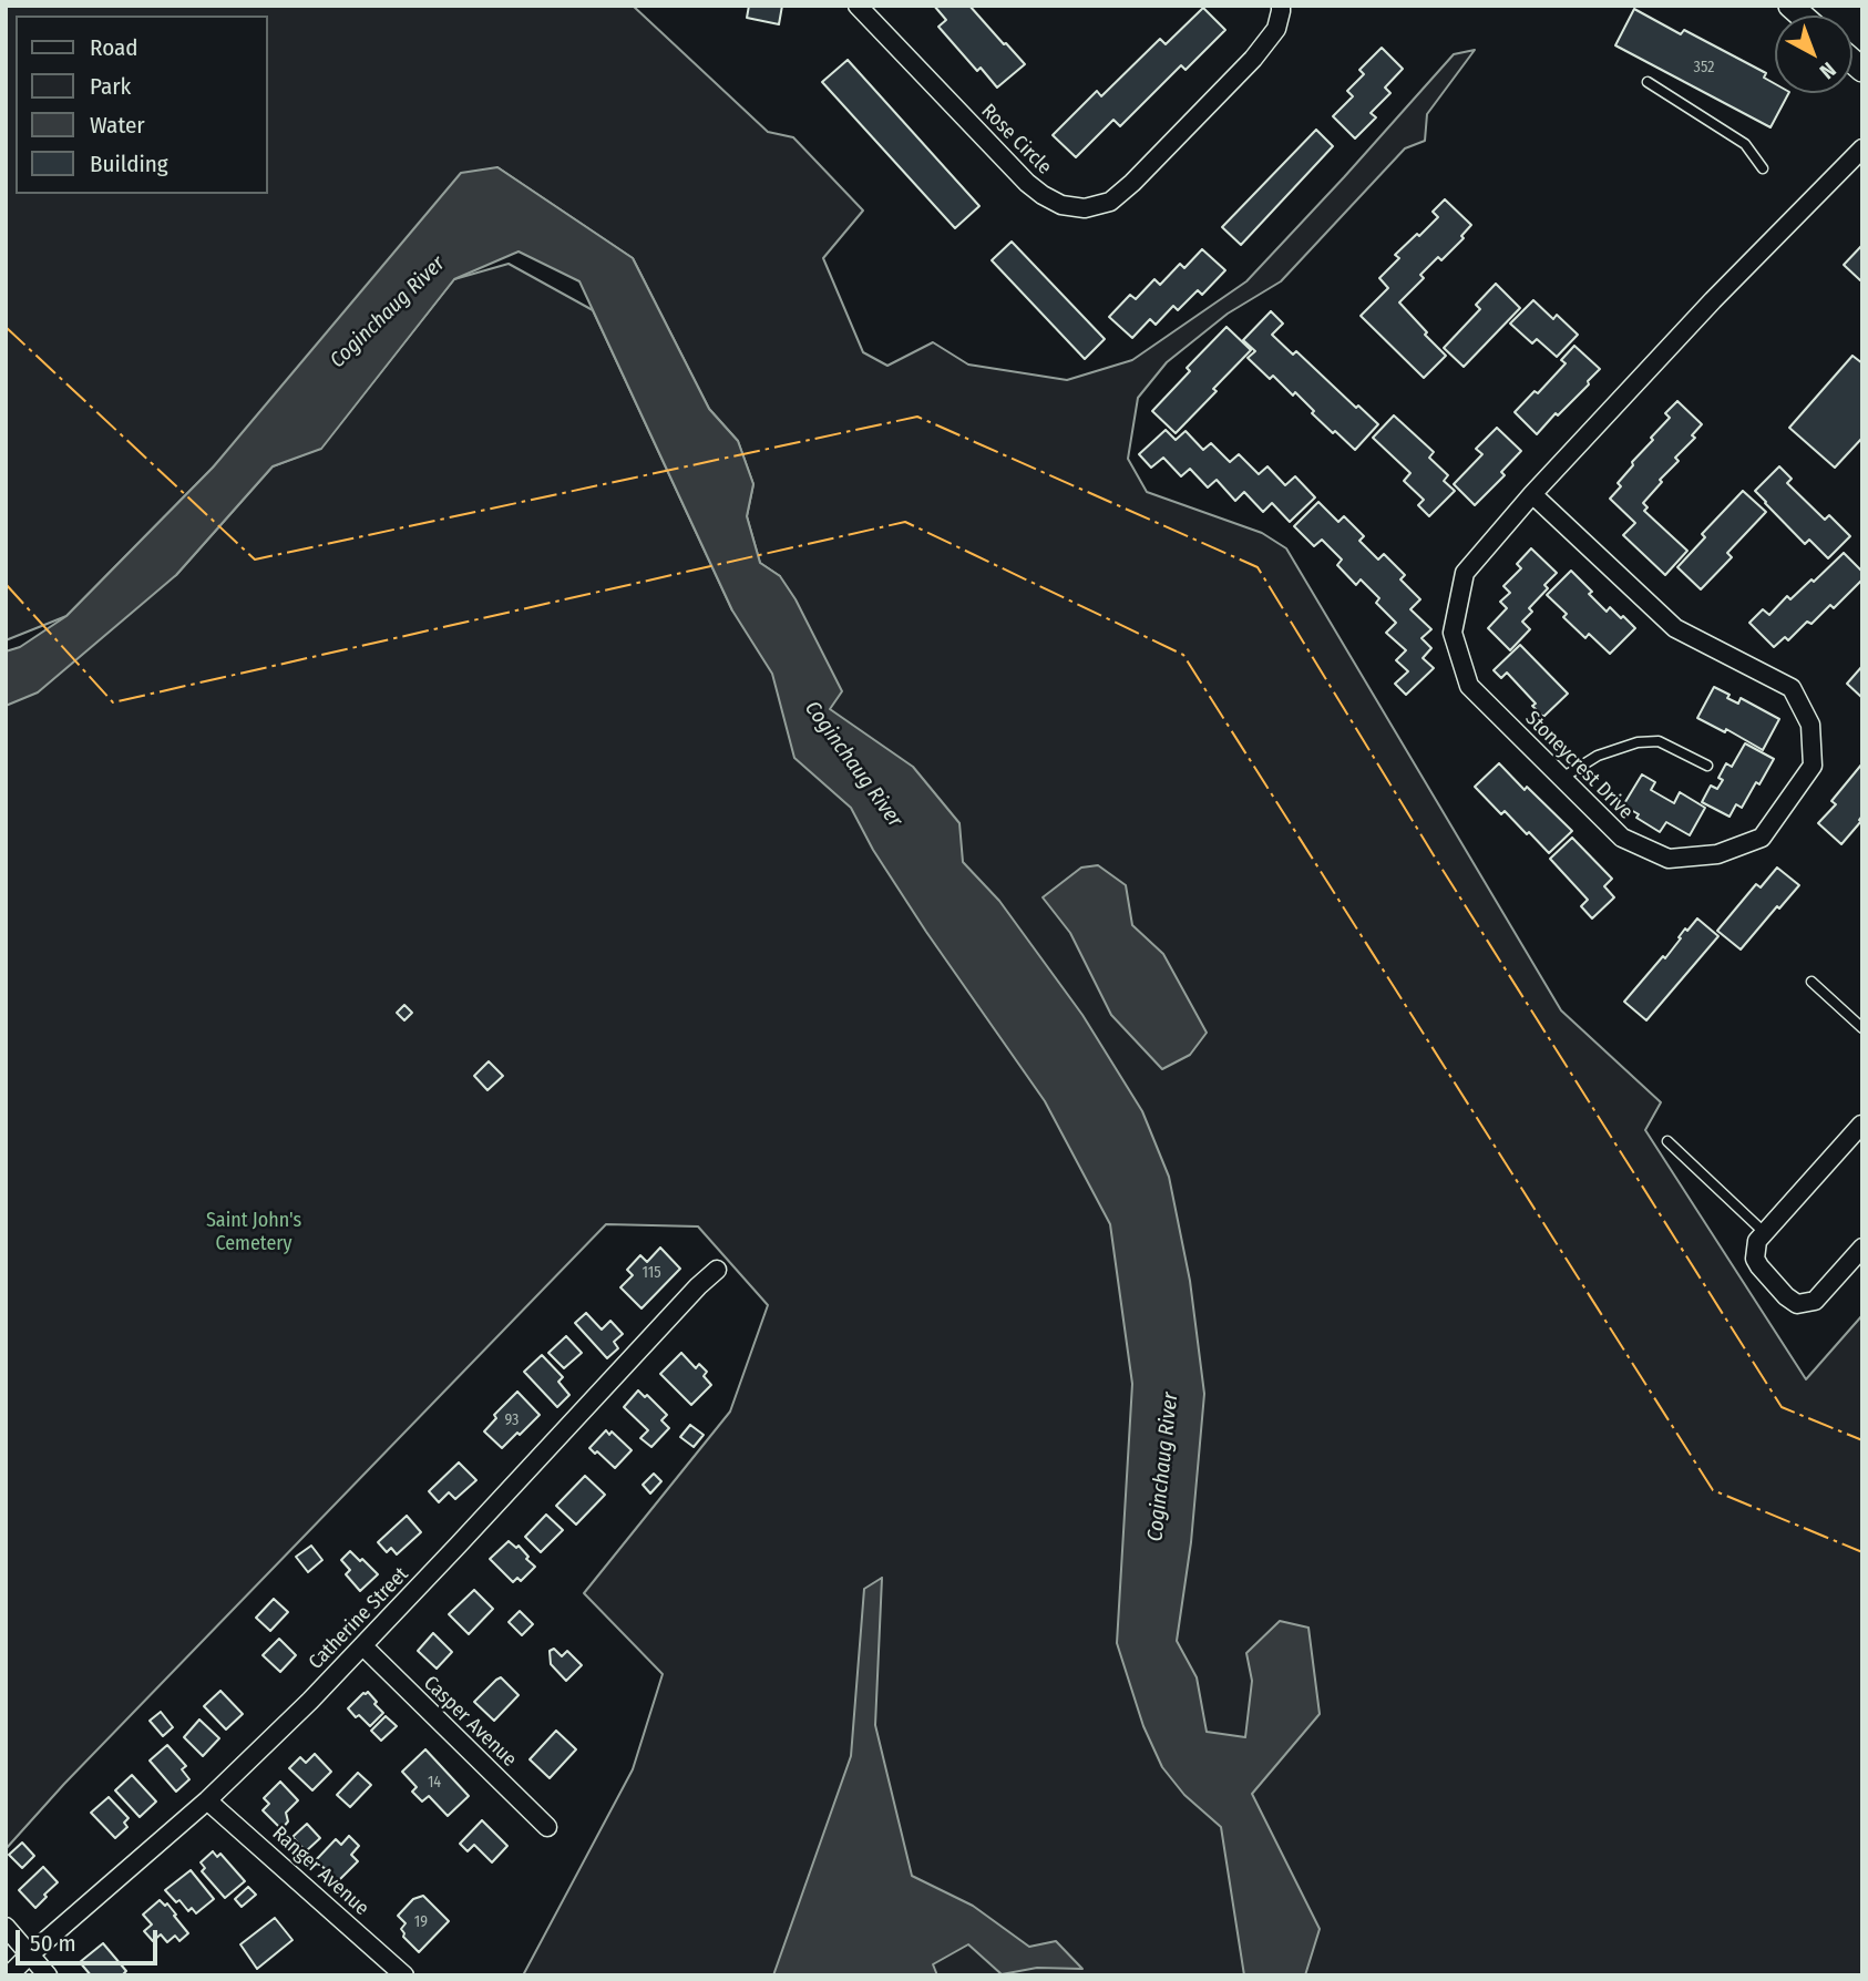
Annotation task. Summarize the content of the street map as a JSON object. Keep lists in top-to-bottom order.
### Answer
{
  "streets": {
    "street": [
      "Rose Circle",
      "Stoneycrest Drive",
      "Catherine Street",
      "Casper Avenue",
      "Ranger Avenue"
    ]
  },
  "crossings": [
    ["Catherine Street", "Casper Avenue"],
    ["Catherine Street", "Ranger Avenue"]
  ],
  "water": ["Coginchaug River"],
  "parks": ["Saint John's Cemetery"],
  "house_numbers": [
    "352",
    "115",
    "93",
    "14",
    "19"
  ],
  "legend": [
    "Road",
    "Park",
    "Water",
    "Building"
  ],
  "scale_bar": "50 m",
  "north": "bottom right"
}
